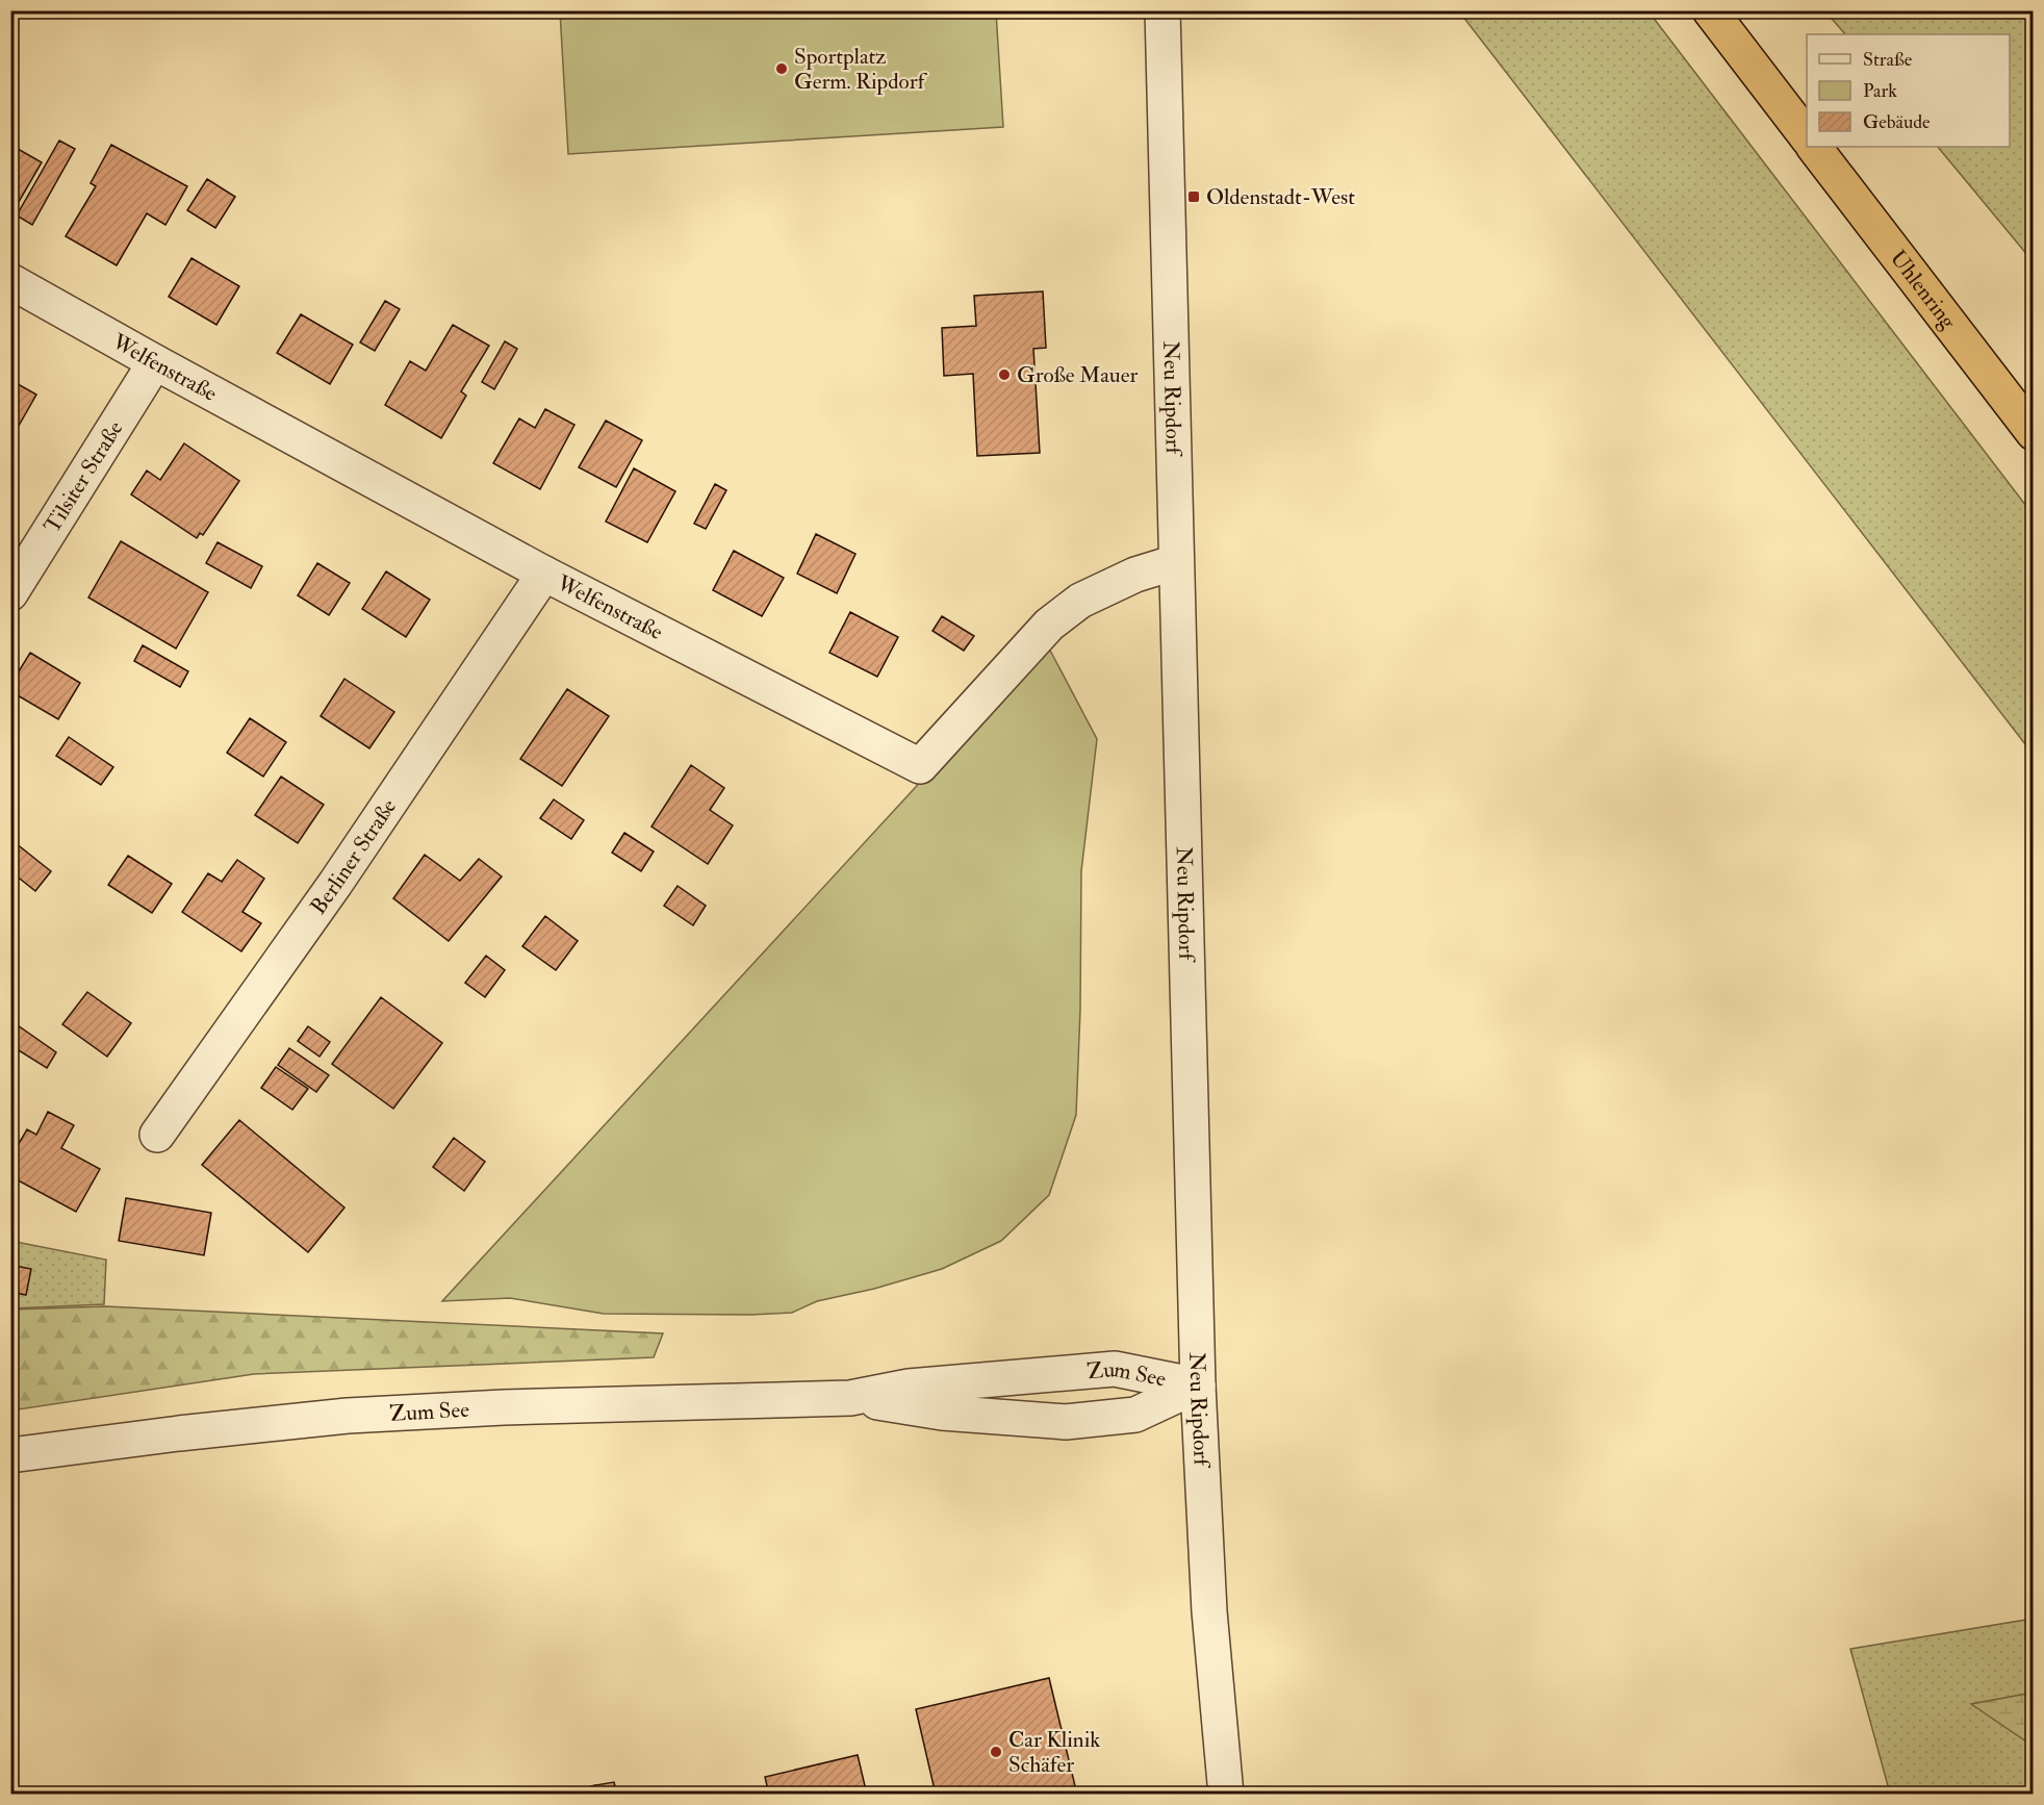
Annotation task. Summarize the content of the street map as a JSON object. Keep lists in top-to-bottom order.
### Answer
{
  "streets": {
    "highway": ["Uhlenring"],
    "street": [
      "Welfenstraße",
      "Neu Ripdorf",
      "Tilsiter Straße",
      "Berliner Straße",
      "Zum See"
    ]
  },
  "crossings": [
    ["Welfenstraße", "Neu Ripdorf"],
    ["Welfenstraße", "Tilsiter Straße"],
    ["Welfenstraße", "Berliner Straße"],
    ["Neu Ripdorf", "Zum See"]
  ],
  "places": {
    "other": ["Sportplatz Germ. Ripdorf", "Große Mauer", "Car Klinik Schäfer"],
    "transit": ["Oldenstadt-West"]
  },
  "legend": ["Straße", "Park", "Gebäude"]
}
